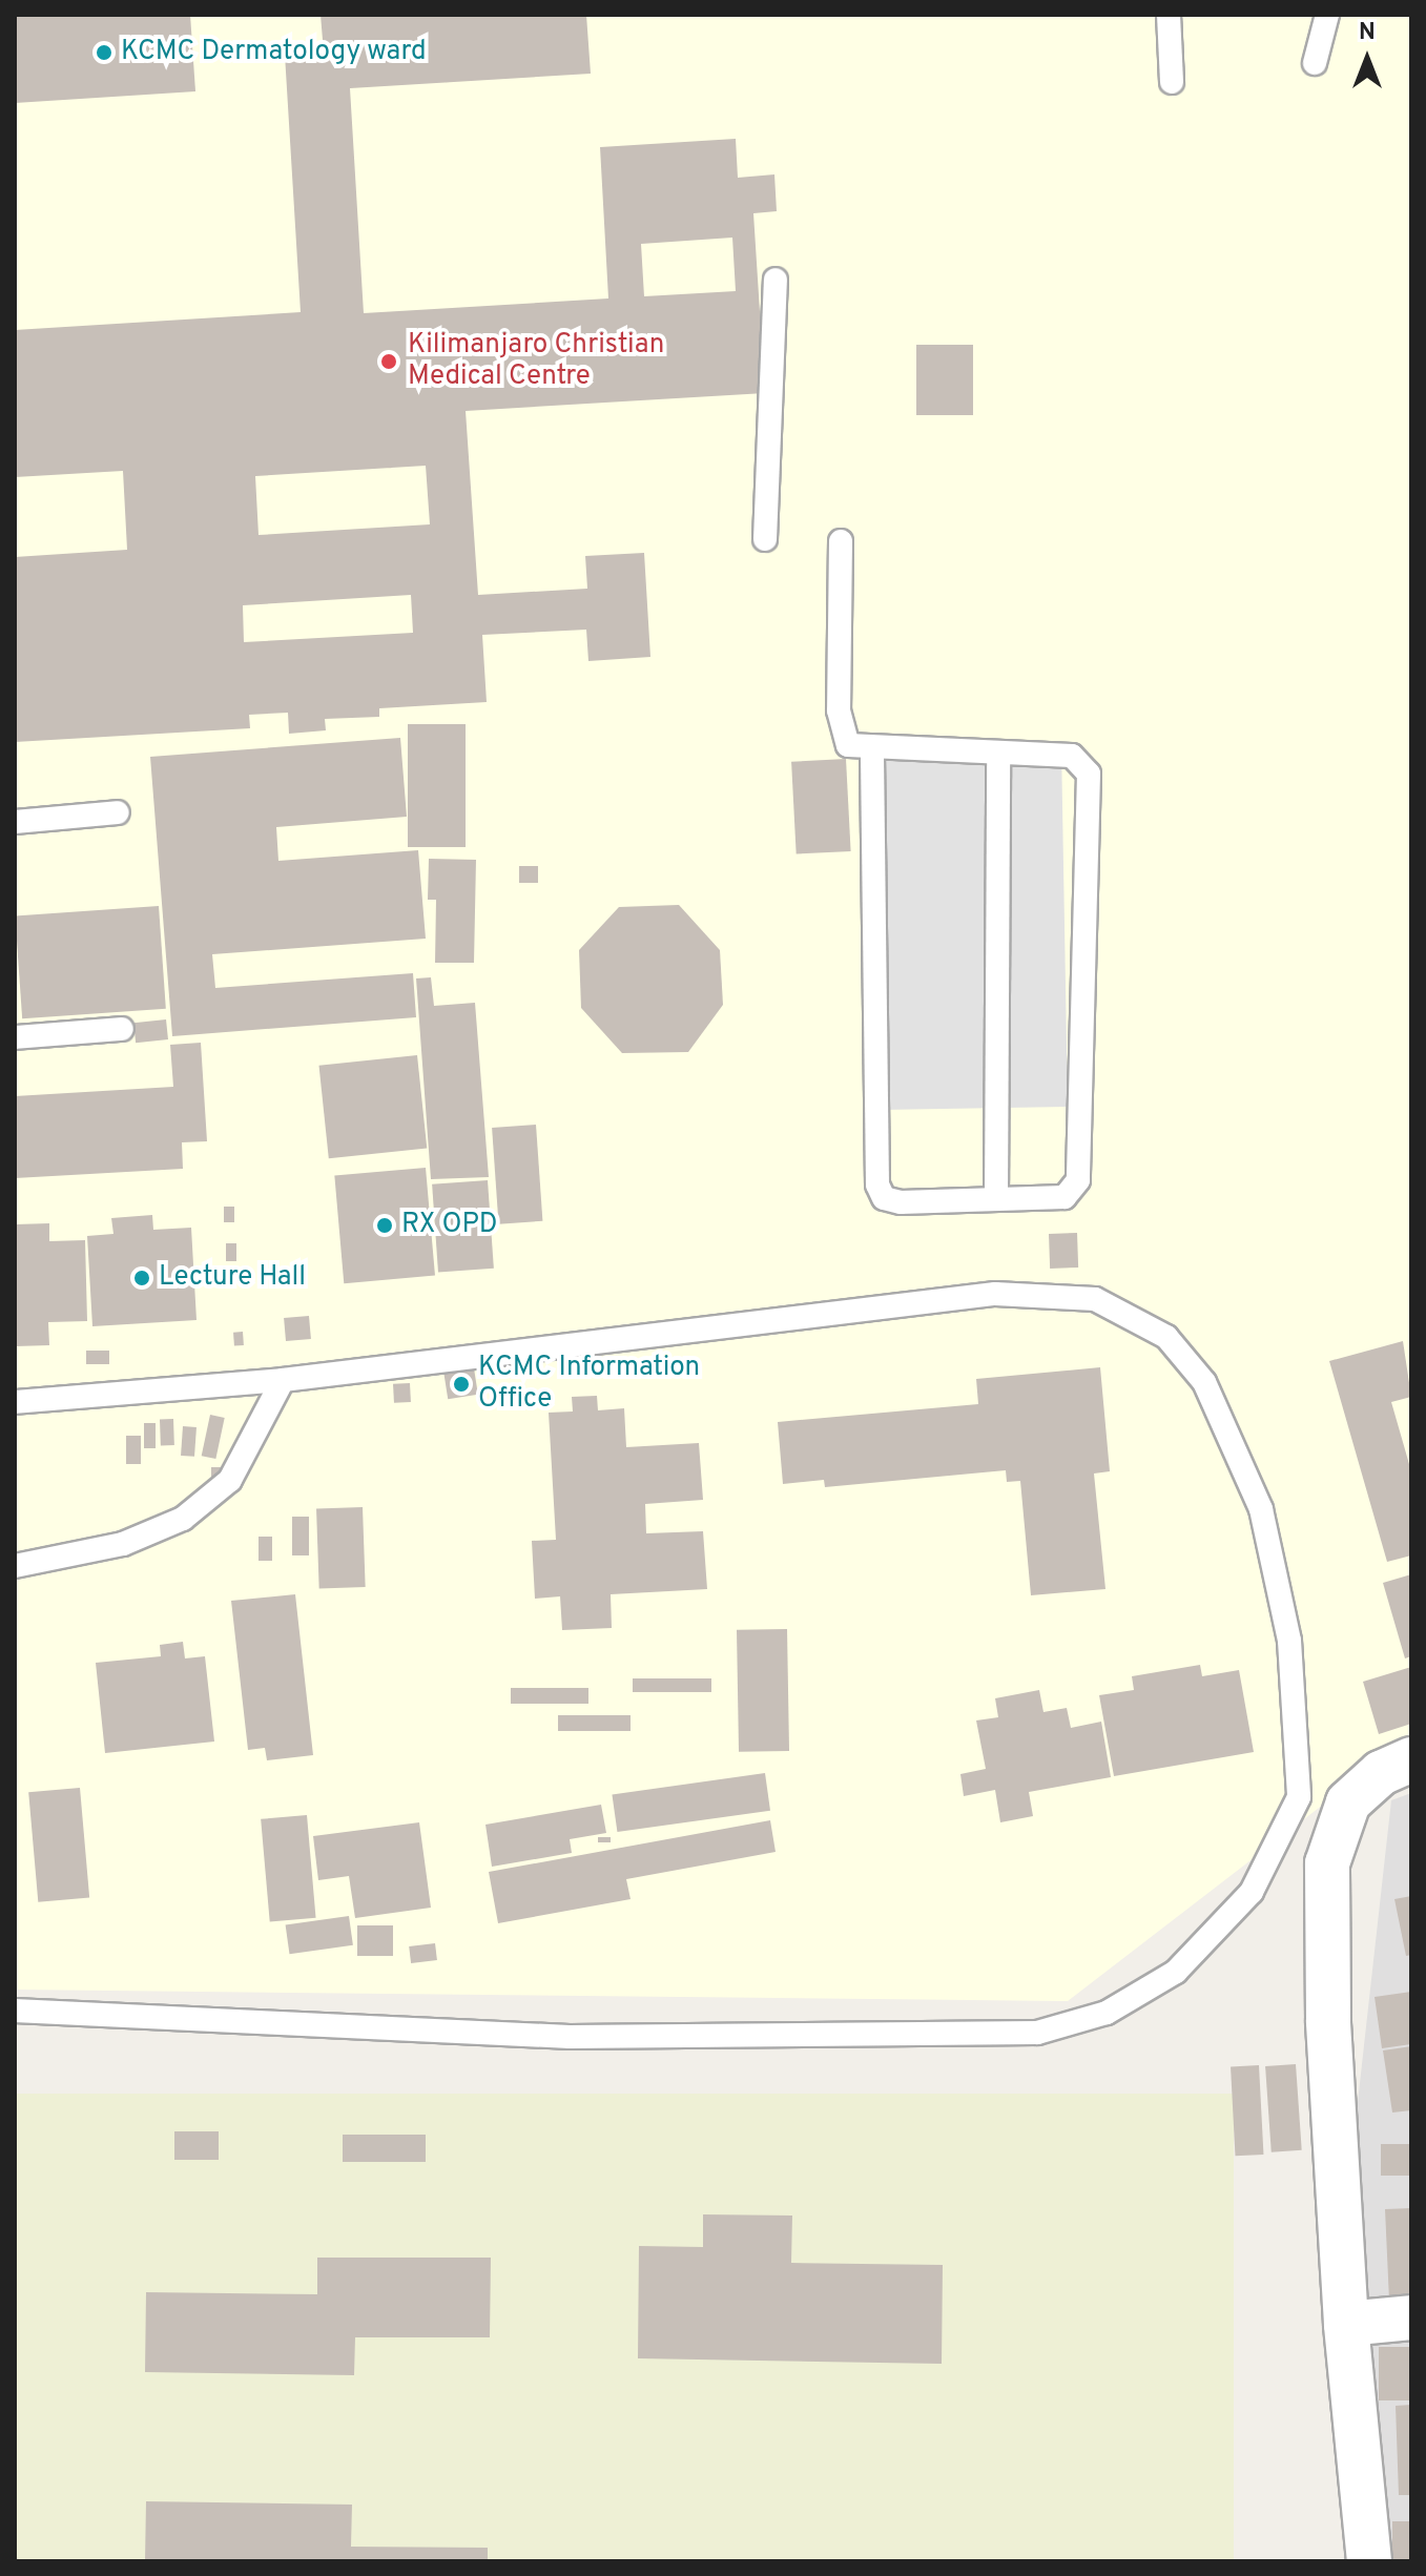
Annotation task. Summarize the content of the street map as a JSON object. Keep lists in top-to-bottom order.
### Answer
{
  "places": [
    "KCMC Dermatology ward",
    "Kilimanjaro Christian Medical Centre",
    "RX OPD",
    "Lecture Hall",
    "KCMC Information Office"
  ],
  "north": "top"
}
